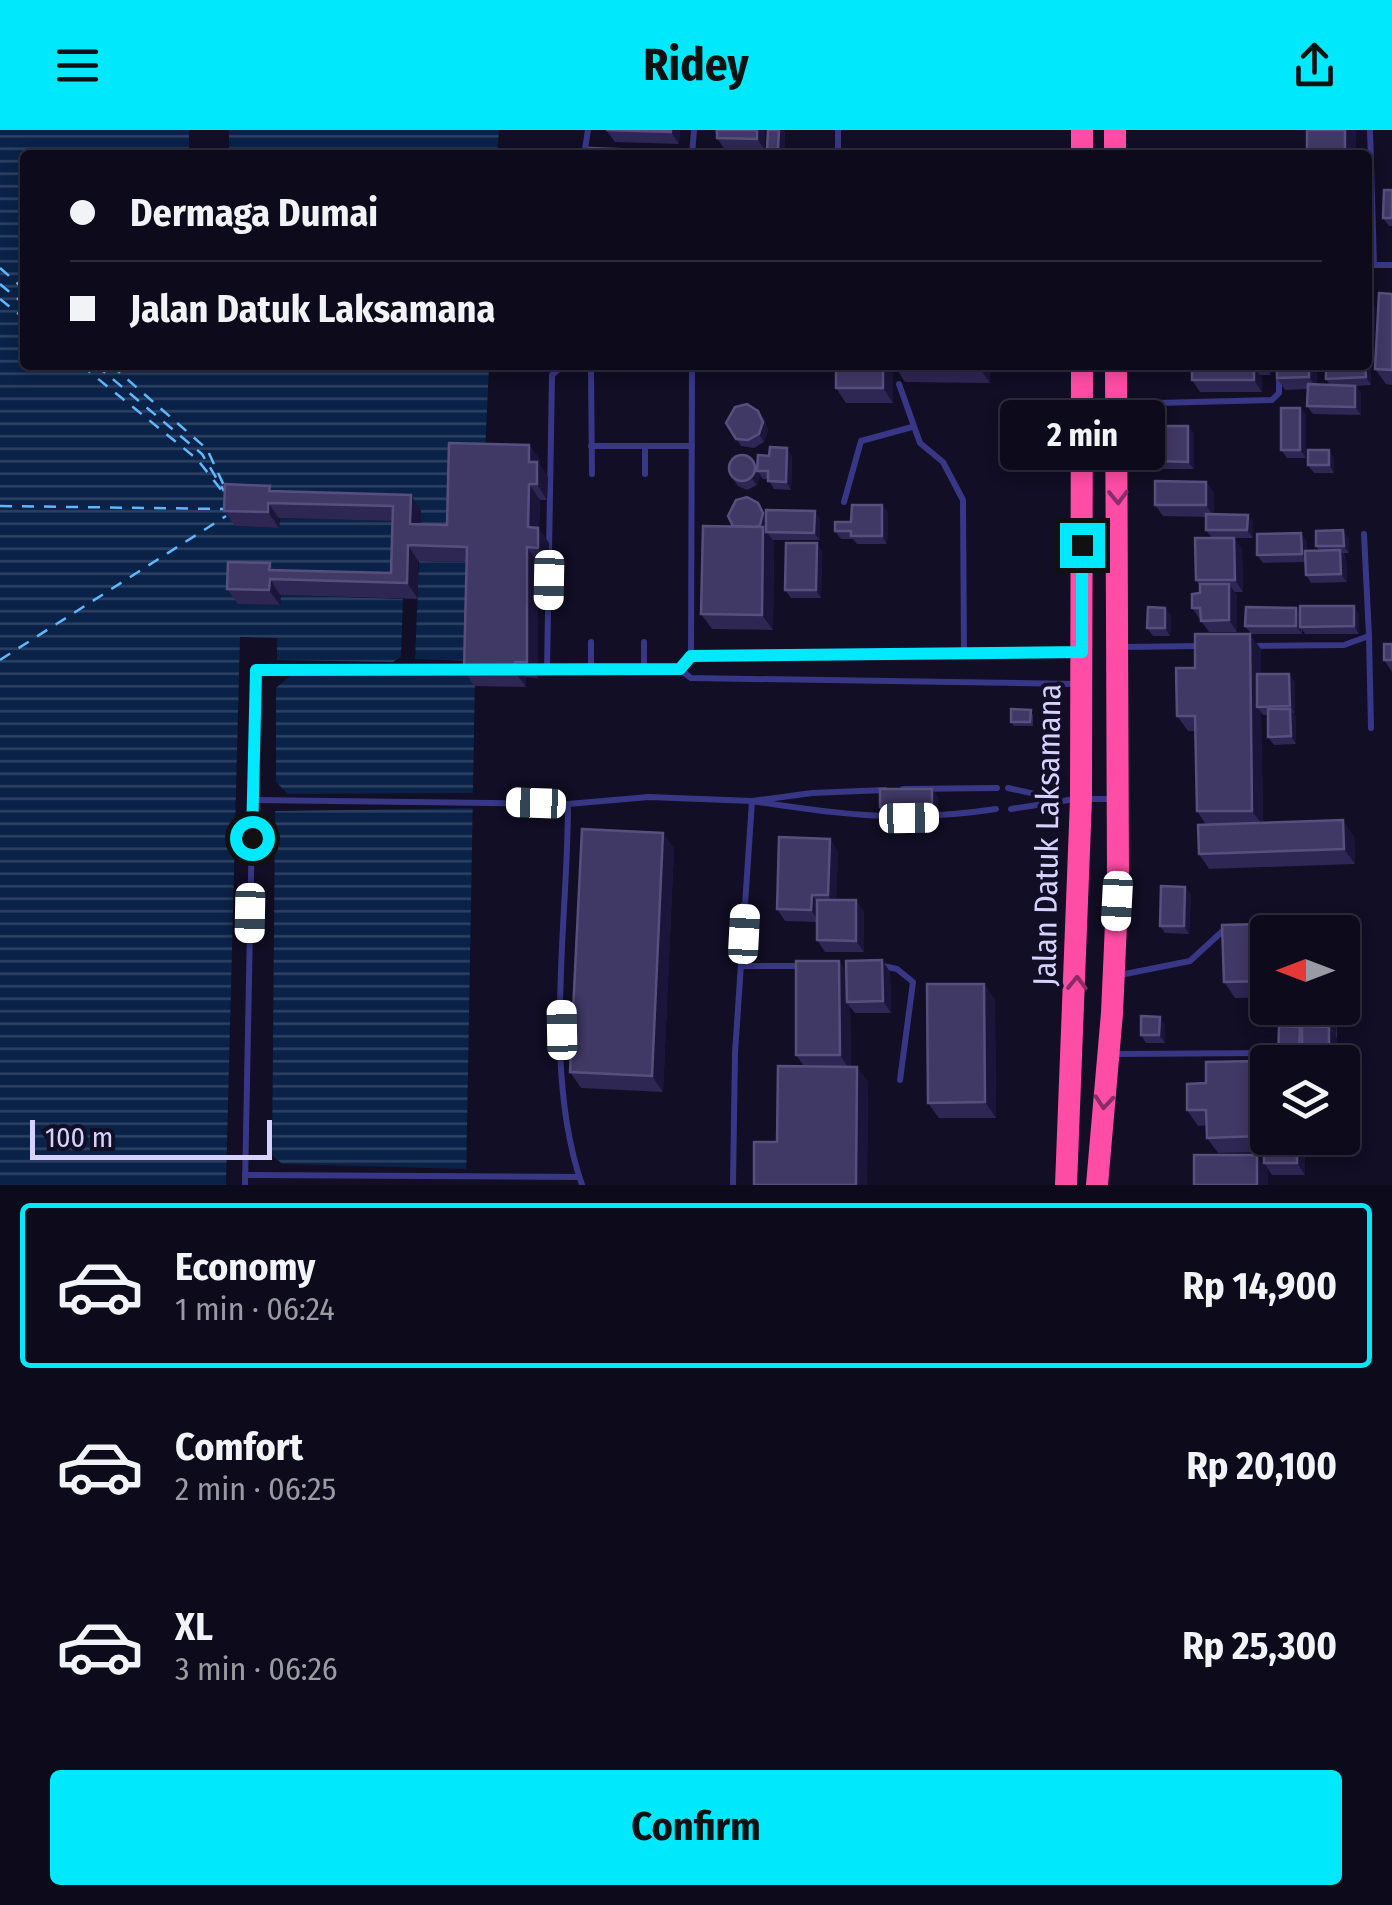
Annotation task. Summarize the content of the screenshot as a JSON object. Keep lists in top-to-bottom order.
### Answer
{
  "streets": {
    "highway": ["Jalan Datuk Laksamana"]
  },
  "scale_bar": "100 m",
  "north": "left",
  "page": {
    "header": "Ridey",
    "banner": ["Dermaga Dumai", "Jalan Datuk Laksamana"],
    "bubble": "2 min",
    "scale": "100 m",
    "list": [
      {
        "name": "Economy",
        "note": "1 min · 06:24",
        "value": "Rp 14,900"
      },
      {
        "name": "Comfort",
        "note": "2 min · 06:25",
        "value": "Rp 20,100"
      },
      {
        "name": "XL",
        "note": "3 min · 06:26",
        "value": "Rp 25,300"
      }
    ],
    "buttons": "Confirm"
  }
}
